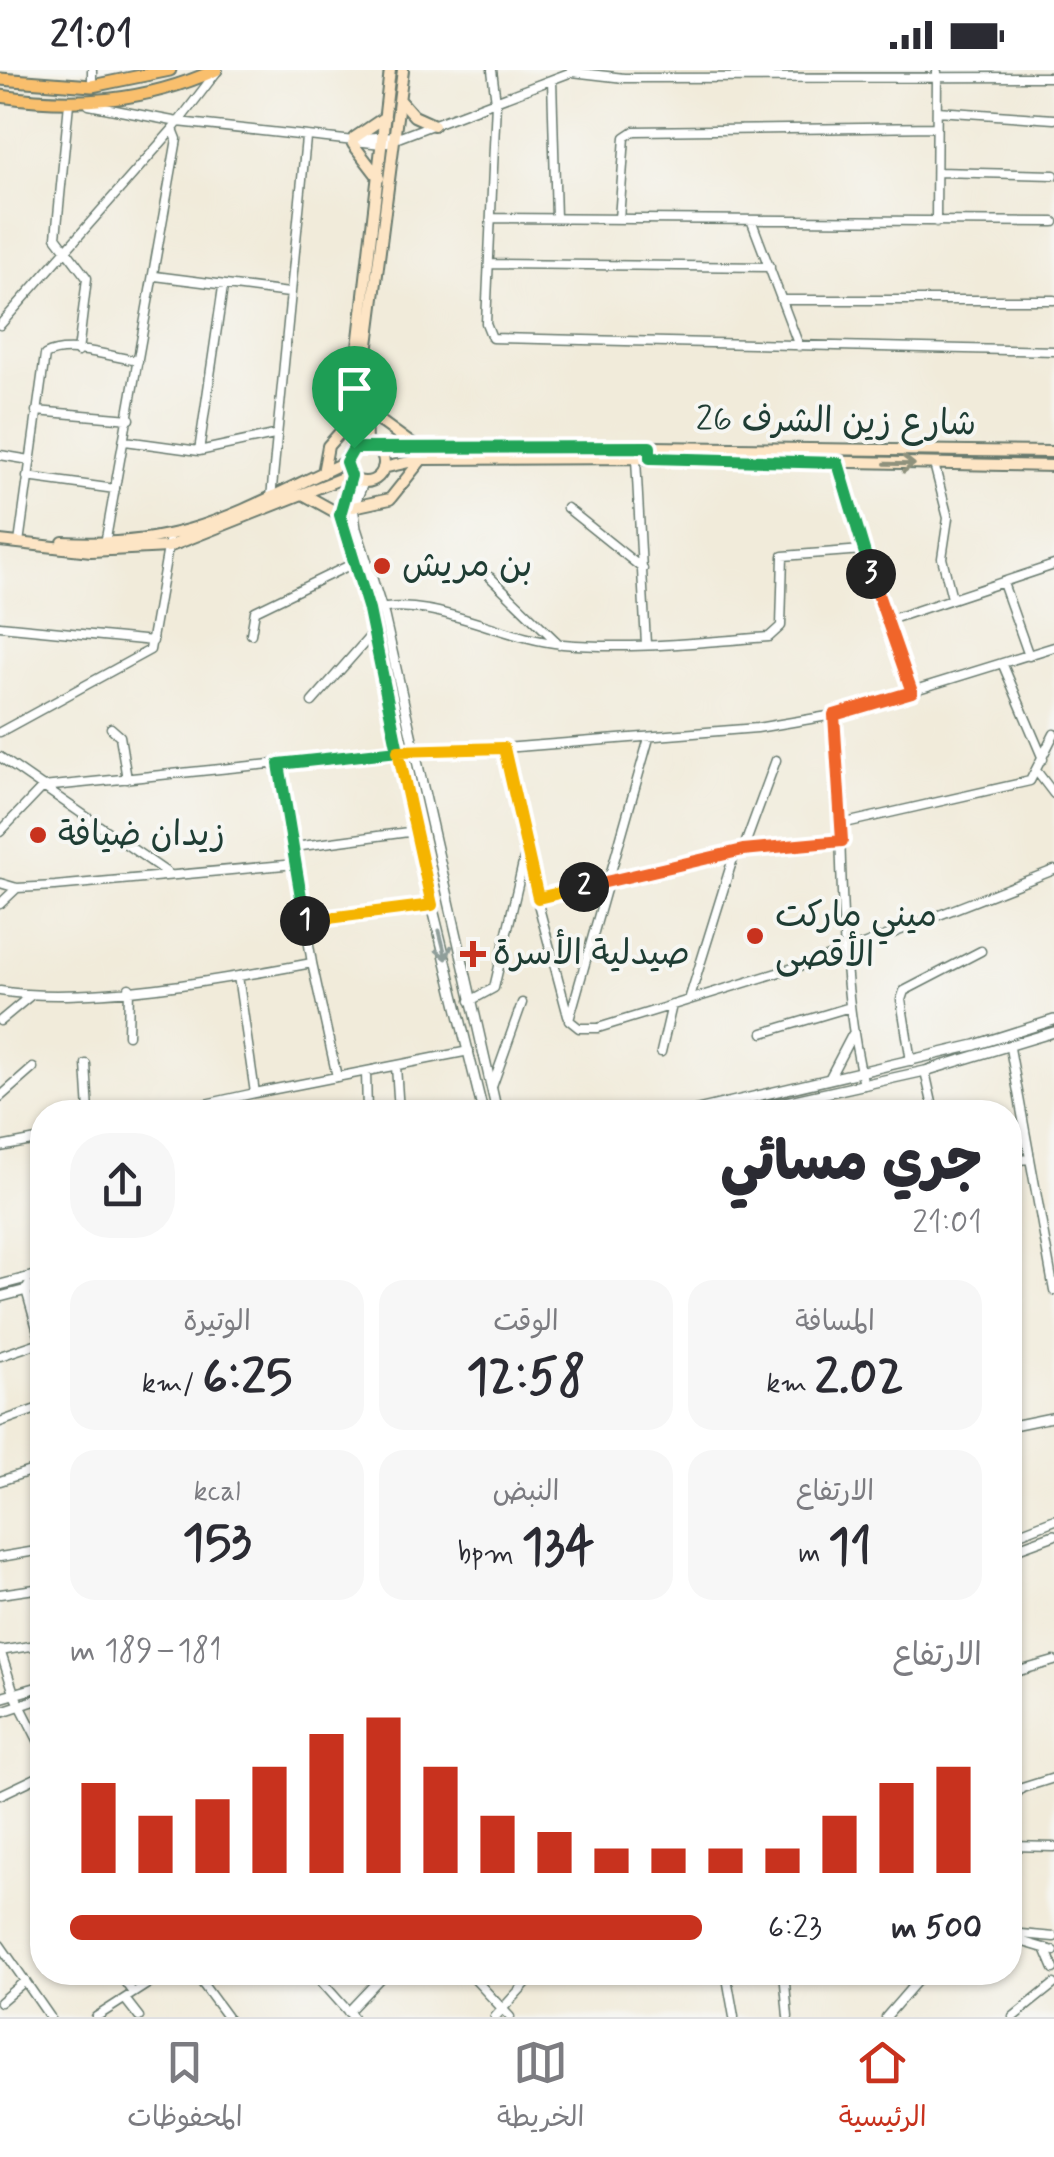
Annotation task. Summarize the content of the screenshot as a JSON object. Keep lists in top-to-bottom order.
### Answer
{
  "streets": {
    "main road": ["شارع زين الشرف 26"]
  },
  "places": {
    "other": ["بن مريش", "زيدان ضيافة", "ميني ماركت الأقصى"],
    "health": ["صيدلية الأسرة"]
  },
  "page": {
    "status": "21:01",
    "pins": ["3", "2", "1"],
    "heading": ["جري مسائي", "21:01"],
    "stats": [
      ["المسافة", "2.02 km"],
      ["الوقت", "12:58"],
      ["الوتيرة", "6:25 /km"],
      ["الارتفاع", "11 m"],
      ["النبض", "134 bpm"],
      ["kcal", "153"]
    ],
    "chart": ["الارتفاع", "181–189 m"],
    "list": [
      {
        "name": "500 m",
        "note": "6:23"
      }
    ],
    "tabs": ["الرئيسية", "الخريطة", "المحفوظات"]
  }
}
